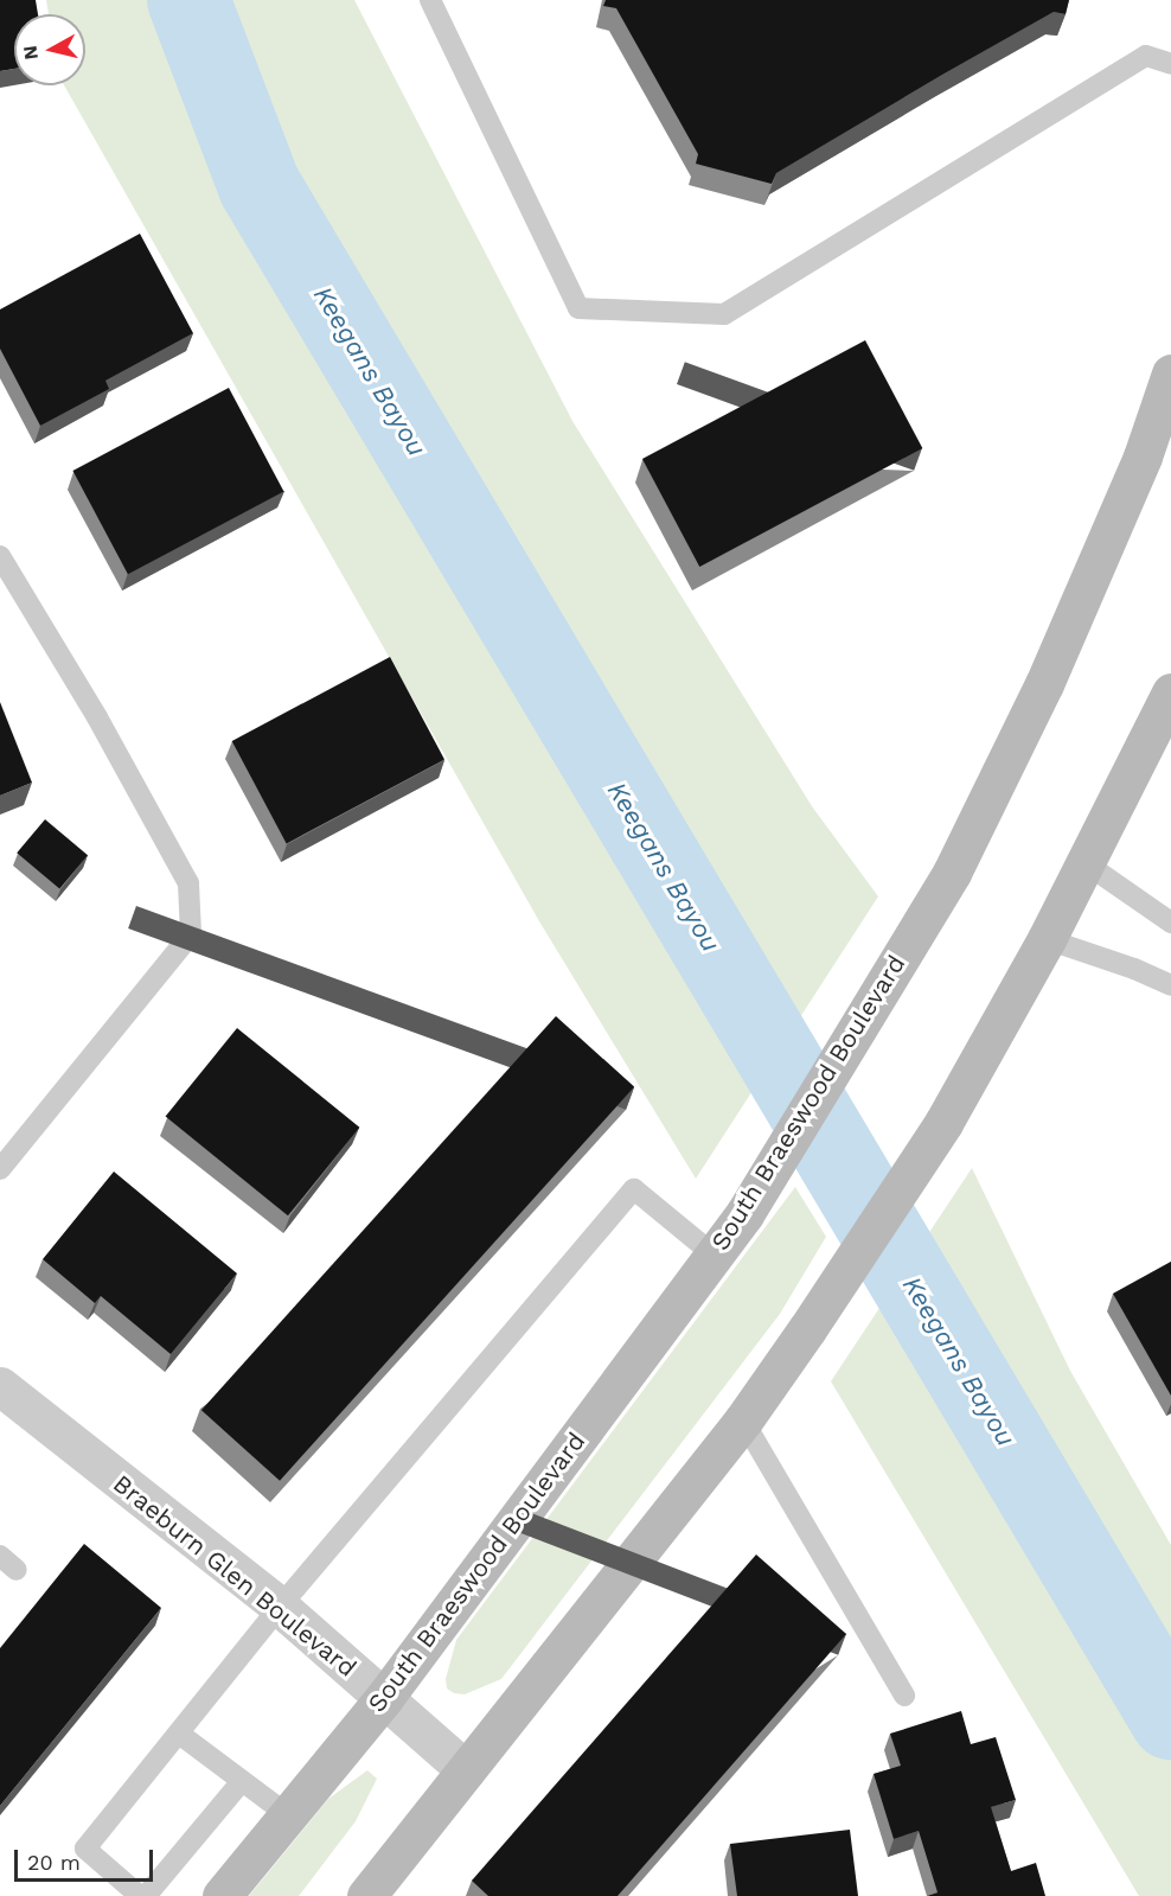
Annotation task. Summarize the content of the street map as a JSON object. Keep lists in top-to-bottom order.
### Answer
{
  "streets": {
    "main road": ["South Braeswood Boulevard"],
    "street": ["Braeburn Glen Boulevard"]
  },
  "crossings": [
    ["South Braeswood Boulevard", "Braeburn Glen Boulevard"]
  ],
  "water": ["Keegans Bayou"],
  "scale_bar": "20 m",
  "north": "left"
}
